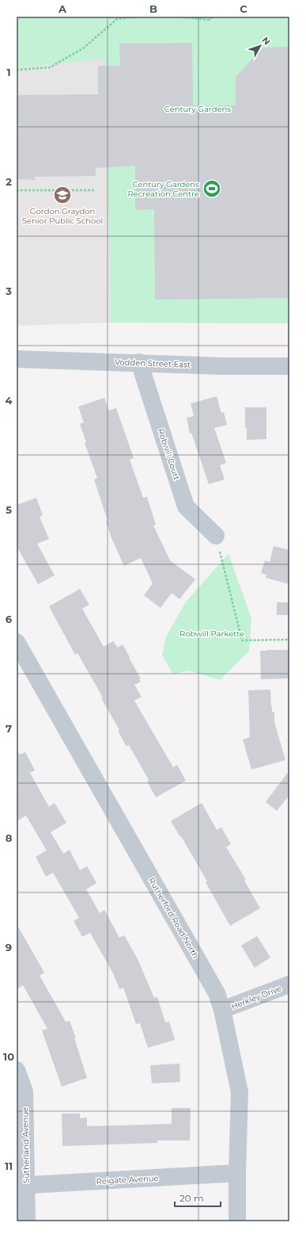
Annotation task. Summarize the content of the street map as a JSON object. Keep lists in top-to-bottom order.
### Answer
{
  "streets": {
    "street": [
      "Vodden Street East",
      "Robwill Court",
      "Rutherford Road North",
      "Herkley Drive",
      "Sutherland Avenue",
      "Reigate Avenue"
    ]
  },
  "crossings": [
    ["Vodden Street East", "Robwill Court"],
    ["Rutherford Road North", "Herkley Drive"],
    ["Rutherford Road North", "Reigate Avenue"],
    ["Sutherland Avenue", "Reigate Avenue"]
  ],
  "parks": ["Century Gardens", "Robwill Parkette"],
  "places": {
    "sports": ["Century Gardens Recreation Centre"],
    "school or university": ["Gordon Graydon Senior Public School"]
  },
  "scale_bar": "20 m",
  "north": "top right",
  "grid": {
    "columns": ["A", "B", "C"],
    "rows": [
      "1",
      "2",
      "3",
      "4",
      "5",
      "6",
      "7",
      "8",
      "9",
      "10",
      "11"
    ]
  }
}
